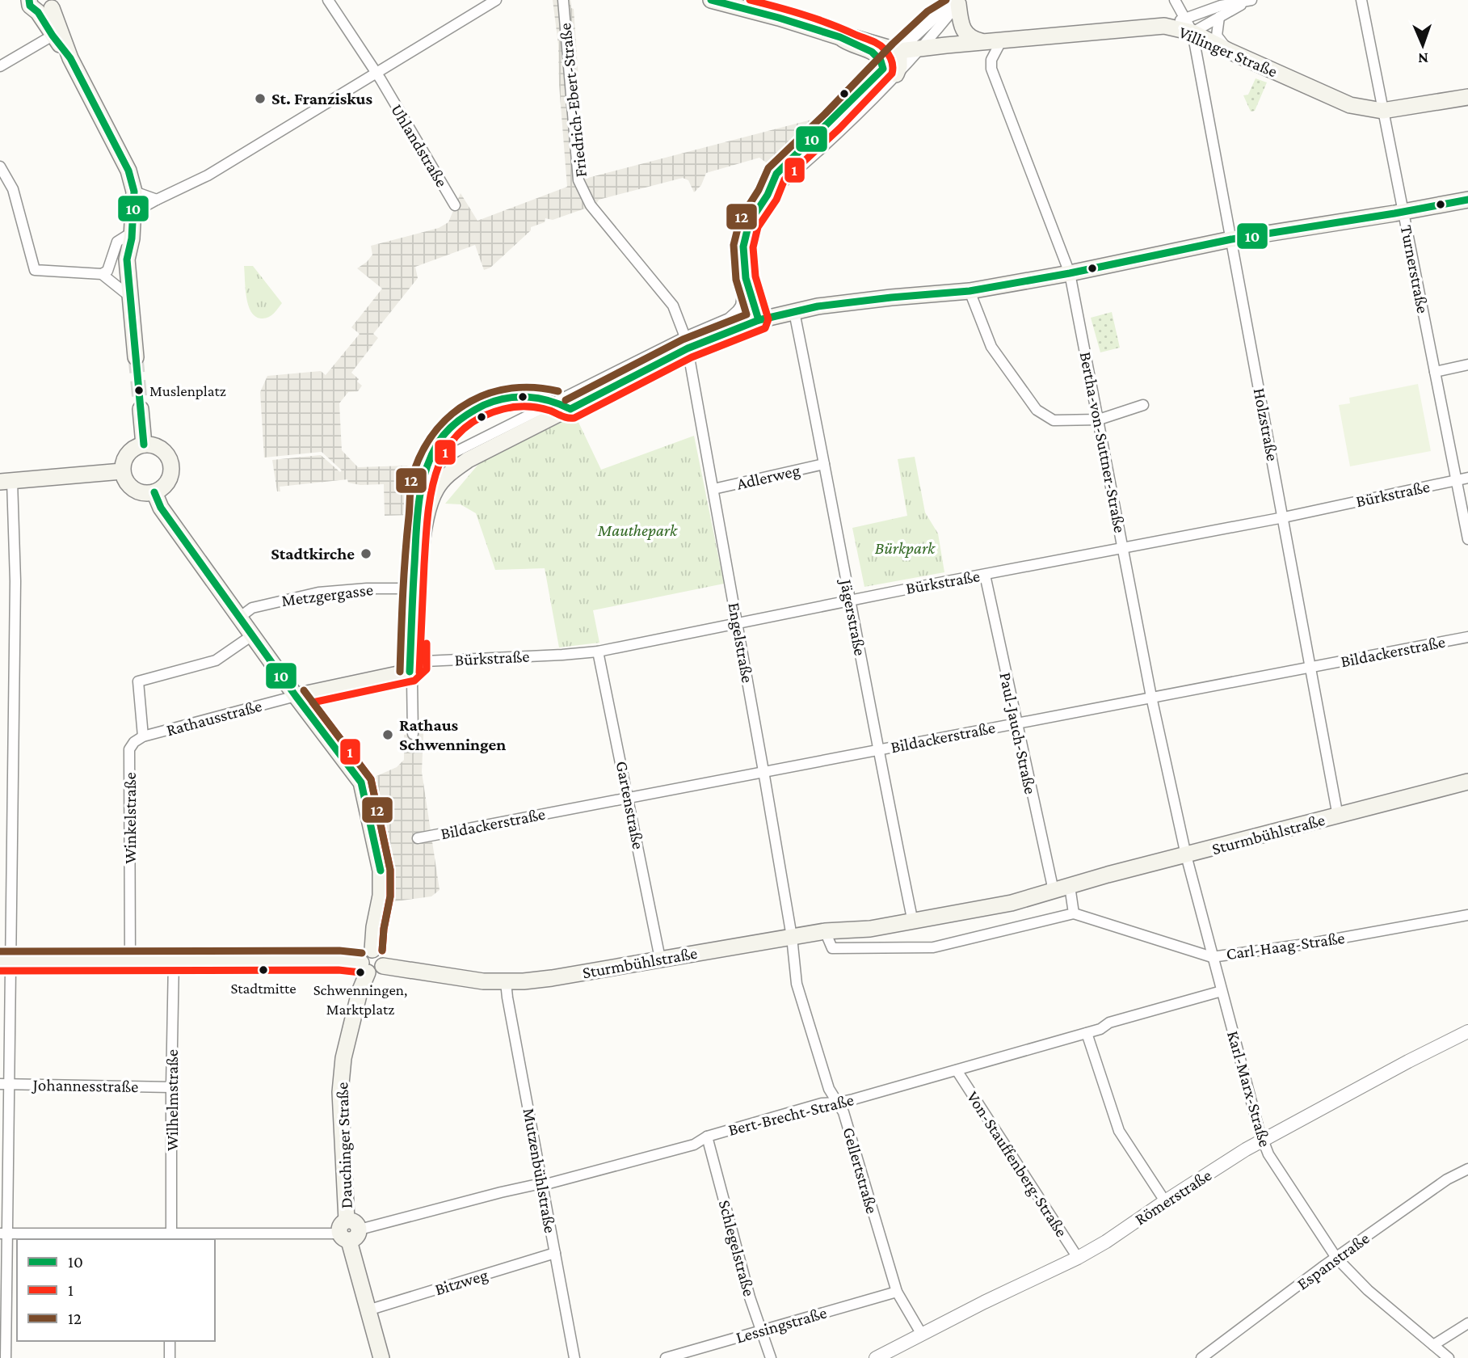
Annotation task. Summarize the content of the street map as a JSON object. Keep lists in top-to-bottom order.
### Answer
{
  "streets": {
    "main road": [
      "Villinger Straße",
      "Rathausstraße",
      "Sturmbühlstraße",
      "Dauchinger Straße"
    ],
    "street": [
      "Friedrich-Ebert-Straße",
      "Uhlandstraße",
      "Turnerstraße",
      "Holzstraße",
      "Bertha-von-Suttner-Straße",
      "Adlerweg",
      "Bürkstraße",
      "Metzgergasse",
      "Jägerstraße",
      "Engelstraße",
      "Bildackerstraße",
      "Paul-Jauch-Straße",
      "Gartenstraße",
      "Winkelstraße",
      "Carl-Haag-Straße",
      "Johannesstraße",
      "Karl-Marx-Straße",
      "Wilhelmstraße",
      "Bert-Brecht-Straße",
      "Von-Stauffenberg-Straße",
      "Mutzenbühlstraße",
      "Gellertstraße",
      "Römerstraße",
      "Schlegelstraße",
      "Espanstraße",
      "Bitzweg",
      "Lessingstraße"
    ]
  },
  "crossings": [
    ["Villinger Straße", "Turnerstraße"],
    ["Villinger Straße", "Holzstraße"],
    ["Villinger Straße", "Bertha-von-Suttner-Straße"],
    ["Friedrich-Ebert-Straße", "Engelstraße"],
    ["Turnerstraße", "Bürkstraße"],
    ["Holzstraße", "Bürkstraße"],
    ["Holzstraße", "Bildackerstraße"],
    ["Holzstraße", "Sturmbühlstraße"],
    ["Bertha-von-Suttner-Straße", "Bürkstraße"],
    ["Bertha-von-Suttner-Straße", "Bildackerstraße"],
    ["Bertha-von-Suttner-Straße", "Sturmbühlstraße"],
    ["Bertha-von-Suttner-Straße", "Karl-Marx-Straße"],
    ["Adlerweg", "Jägerstraße"],
    ["Adlerweg", "Engelstraße"],
    ["Bürkstraße", "Jägerstraße"],
    ["Bürkstraße", "Engelstraße"],
    ["Bürkstraße", "Rathausstraße"],
    ["Bürkstraße", "Paul-Jauch-Straße"],
    ["Bürkstraße", "Gartenstraße"],
    ["Jägerstraße", "Bildackerstraße"],
    ["Jägerstraße", "Sturmbühlstraße"],
    ["Engelstraße", "Bildackerstraße"],
    ["Engelstraße", "Sturmbühlstraße"],
    ["Engelstraße", "Gellertstraße"],
    ["Bildackerstraße", "Paul-Jauch-Straße"],
    ["Bildackerstraße", "Gartenstraße"],
    ["Rathausstraße", "Winkelstraße"],
    ["Paul-Jauch-Straße", "Sturmbühlstraße"],
    ["Gartenstraße", "Sturmbühlstraße"],
    ["Sturmbühlstraße", "Karl-Marx-Straße"],
    ["Sturmbühlstraße", "Dauchinger Straße"],
    ["Sturmbühlstraße", "Mutzenbühlstraße"],
    ["Sturmbühlstraße", "Gellertstraße"],
    ["Carl-Haag-Straße", "Karl-Marx-Straße"],
    ["Johannesstraße", "Wilhelmstraße"],
    ["Karl-Marx-Straße", "Bert-Brecht-Straße"],
    ["Karl-Marx-Straße", "Römerstraße"],
    ["Karl-Marx-Straße", "Espanstraße"],
    ["Wilhelmstraße", "Bert-Brecht-Straße"],
    ["Bert-Brecht-Straße", "Dauchinger Straße"],
    ["Bert-Brecht-Straße", "Von-Stauffenberg-Straße"],
    ["Bert-Brecht-Straße", "Mutzenbühlstraße"],
    ["Bert-Brecht-Straße", "Gellertstraße"],
    ["Bert-Brecht-Straße", "Schlegelstraße"],
    ["Dauchinger Straße", "Bitzweg"],
    ["Von-Stauffenberg-Straße", "Römerstraße"],
    ["Mutzenbühlstraße", "Bitzweg"],
    ["Gellertstraße", "Römerstraße"],
    ["Gellertstraße", "Lessingstraße"],
    ["Schlegelstraße", "Lessingstraße"]
  ],
  "parks": ["Mauthepark", "Bürkpark"],
  "places": [
    "St. Franziskus",
    "Muslenplatz",
    "Stadtkirche",
    "Rathaus Schwenningen",
    "Stadtmitte",
    "Schwenningen, Marktplatz"
  ],
  "lines": ["transit line 10", "transit line 1", "transit line 12"],
  "legend": ["10", "1", "12"],
  "north": "bottom"
}
